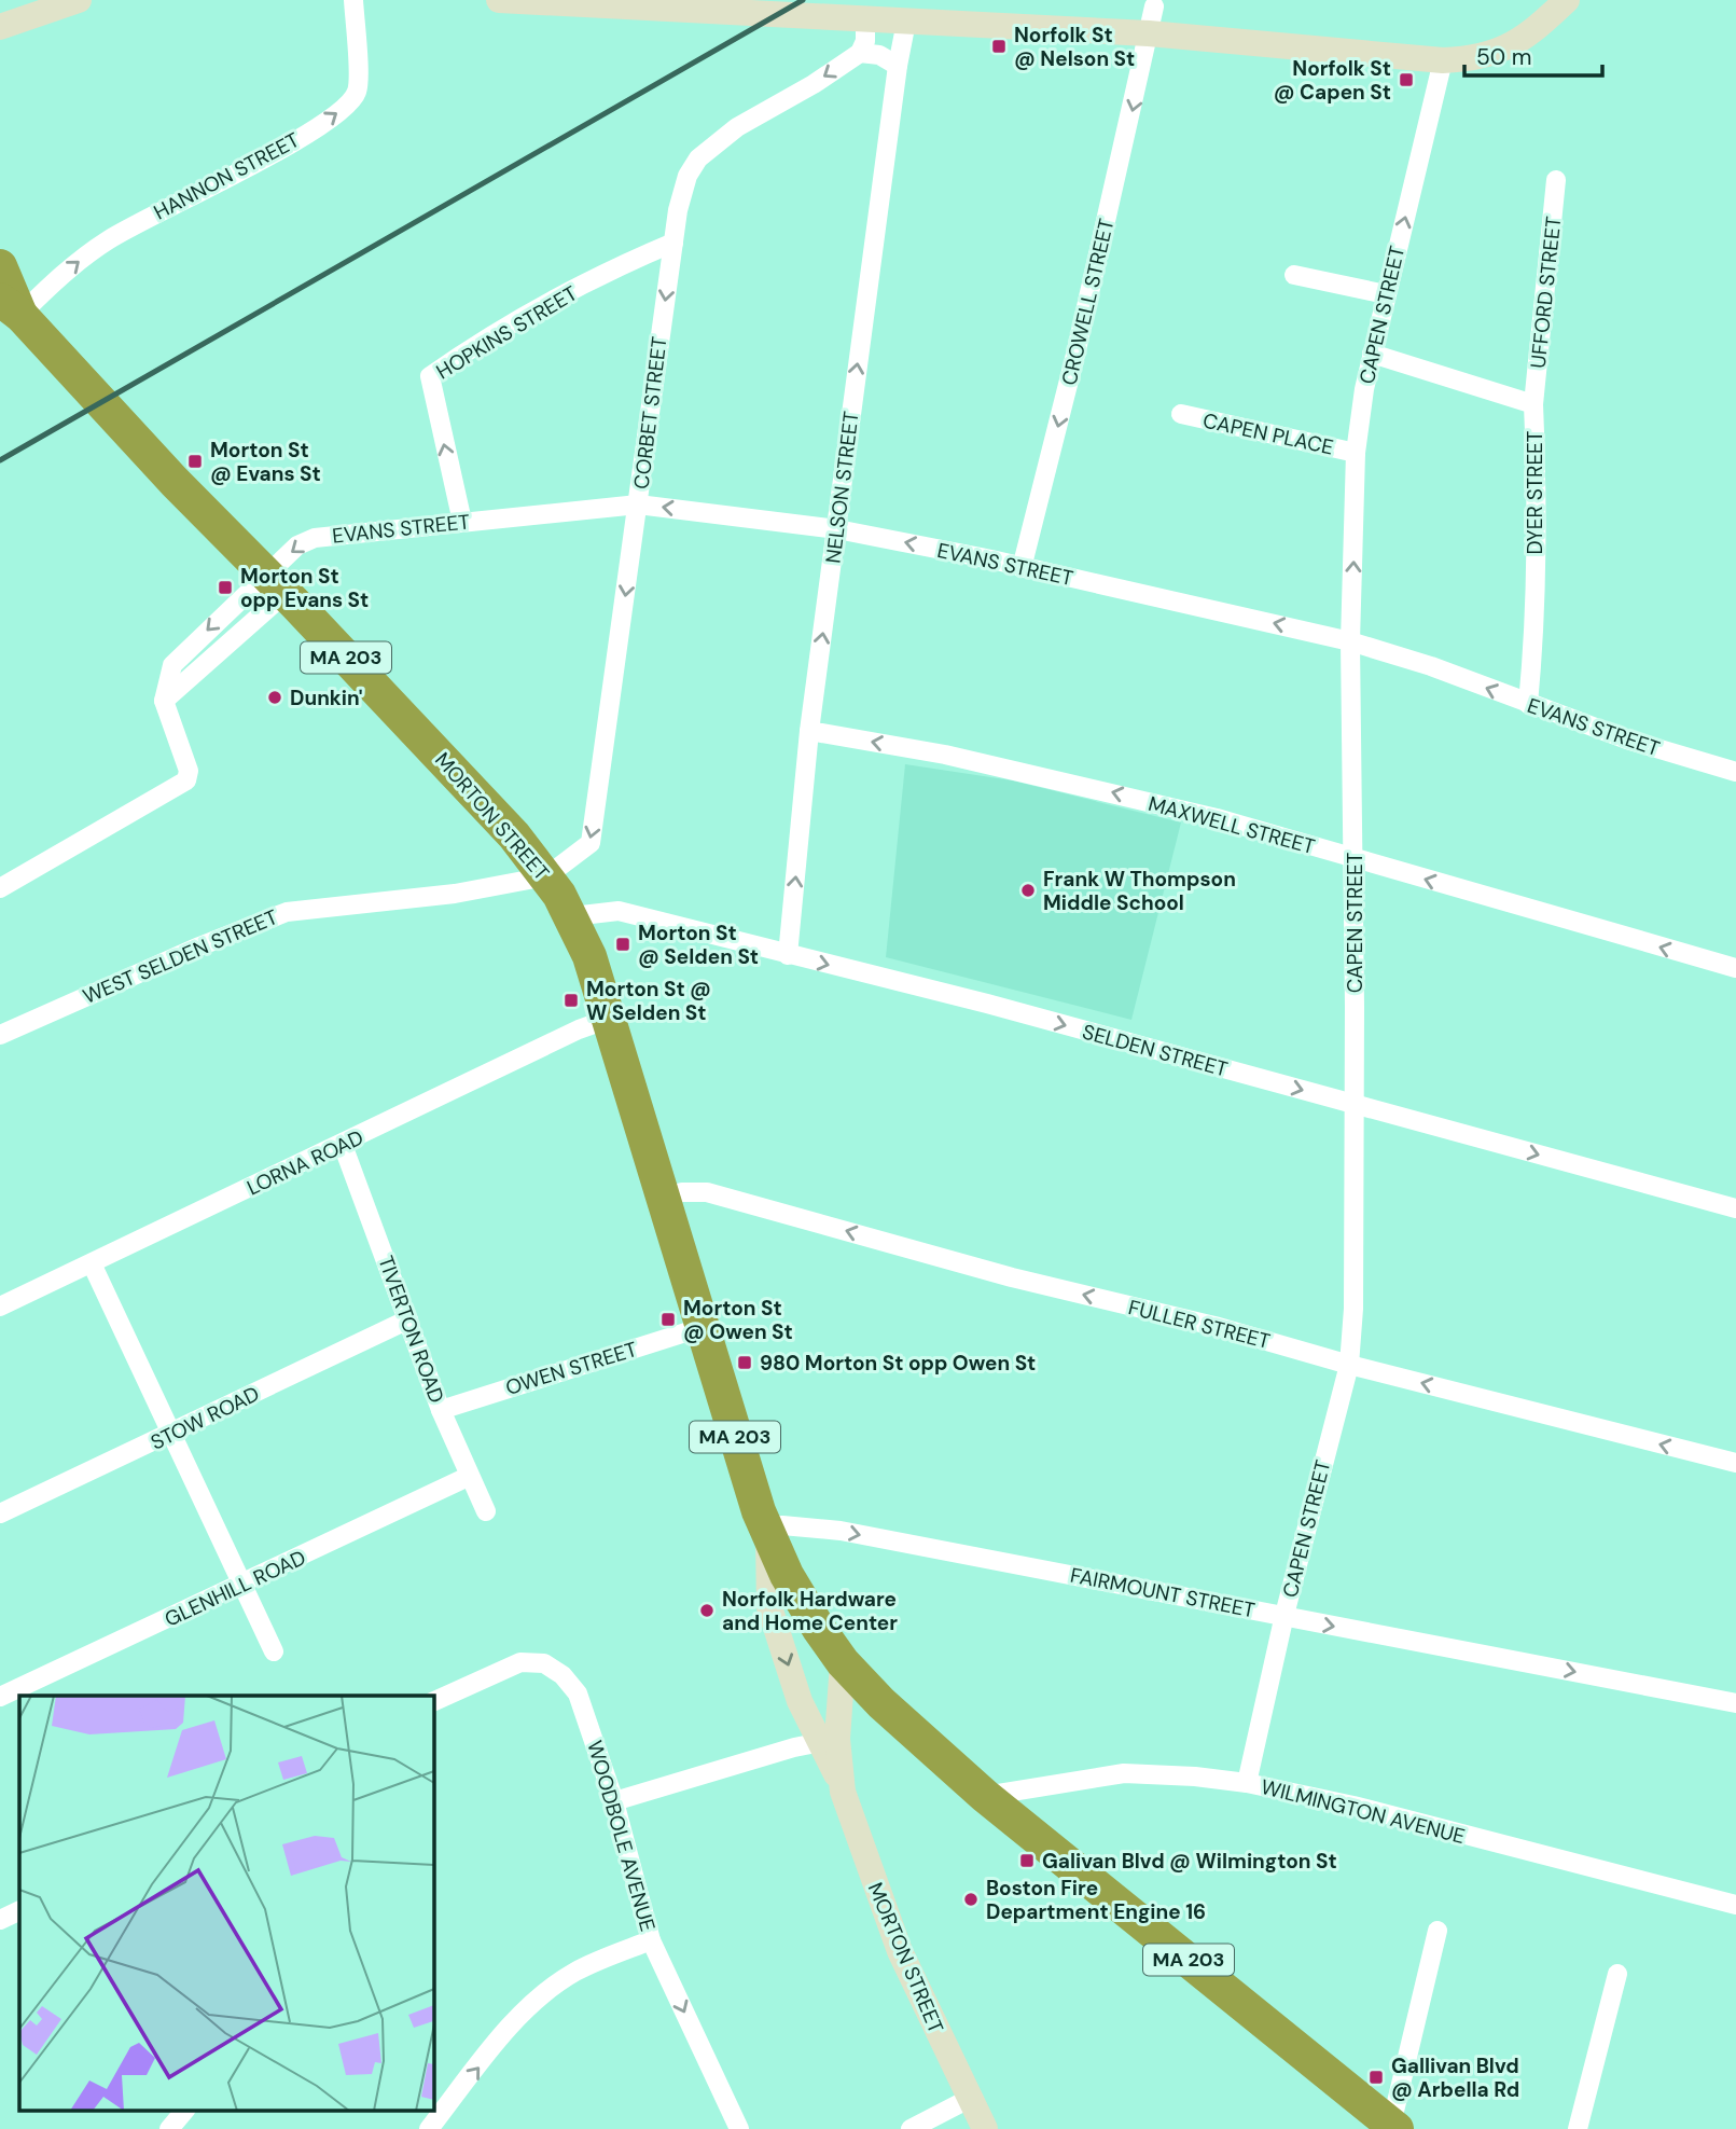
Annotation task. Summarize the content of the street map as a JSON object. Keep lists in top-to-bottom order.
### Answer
{
  "streets": {
    "highway": ["MA 203", "MORTON STREET"],
    "street": [
      "HANNON STREET",
      "UFFORD STREET",
      "CROWELL STREET",
      "CAPEN STREET",
      "HOPKINS STREET",
      "CORBET STREET",
      "CAPEN PLACE",
      "NELSON STREET",
      "DYER STREET",
      "EVANS STREET",
      "MAXWELL STREET",
      "WEST SELDEN STREET",
      "SELDEN STREET",
      "LORNA ROAD",
      "FULLER STREET",
      "TIVERTON ROAD",
      "OWEN STREET",
      "STOW ROAD",
      "GLENHILL ROAD",
      "FAIRMOUNT STREET",
      "WILMINGTON AVENUE",
      "WOODBOLE AVENUE"
    ]
  },
  "crossings": [
    ["HANNON STREET", "MORTON STREET"],
    ["UFFORD STREET", "DYER STREET"],
    ["CROWELL STREET", "EVANS STREET"],
    ["CAPEN STREET", "CAPEN PLACE"],
    ["CAPEN STREET", "DYER STREET"],
    ["CAPEN STREET", "EVANS STREET"],
    ["CAPEN STREET", "MAXWELL STREET"],
    ["CAPEN STREET", "SELDEN STREET"],
    ["CAPEN STREET", "FULLER STREET"],
    ["CAPEN STREET", "FAIRMOUNT STREET"],
    ["CAPEN STREET", "WILMINGTON AVENUE"],
    ["HOPKINS STREET", "CORBET STREET"],
    ["HOPKINS STREET", "EVANS STREET"],
    ["CORBET STREET", "EVANS STREET"],
    ["CORBET STREET", "MORTON STREET"],
    ["CORBET STREET", "WEST SELDEN STREET"],
    ["NELSON STREET", "EVANS STREET"],
    ["NELSON STREET", "MAXWELL STREET"],
    ["NELSON STREET", "SELDEN STREET"],
    ["DYER STREET", "EVANS STREET"],
    ["EVANS STREET", "MORTON STREET"],
    ["MA 203", "MORTON STREET"],
    ["MA 203", "WILMINGTON AVENUE"],
    ["MORTON STREET", "WEST SELDEN STREET"],
    ["MORTON STREET", "SELDEN STREET"],
    ["MORTON STREET", "LORNA ROAD"],
    ["MORTON STREET", "FULLER STREET"],
    ["MORTON STREET", "OWEN STREET"],
    ["MORTON STREET", "FAIRMOUNT STREET"],
    ["LORNA ROAD", "TIVERTON ROAD"],
    ["TIVERTON ROAD", "OWEN STREET"],
    ["TIVERTON ROAD", "STOW ROAD"],
    ["TIVERTON ROAD", "GLENHILL ROAD"]
  ],
  "one_way": [
    "HANNON STREET",
    "CROWELL STREET",
    "HOPKINS STREET",
    "CORBET STREET",
    "NELSON STREET",
    "EVANS STREET",
    "MAXWELL STREET",
    "SELDEN STREET",
    "FULLER STREET",
    "FAIRMOUNT STREET"
  ],
  "places": {
    "transit": [
      "Norfolk St @ Nelson St",
      "Norfolk St @ Capen St",
      "Morton St @ Evans St",
      "Morton St opp Evans St",
      "Morton St @ Selden St",
      "Morton St @ W Selden St",
      "Morton St @ Owen St",
      "980 Morton St opp Owen St",
      "Galivan Blvd @ Wilmington St",
      "Gallivan Blvd @ Arbella Rd"
    ],
    "other": [
      "Dunkin'",
      "Frank W Thompson Middle School",
      "Norfolk Hardware and Home Center",
      "Boston Fire Department Engine 16"
    ]
  },
  "scale_bar": "50 m"
}
